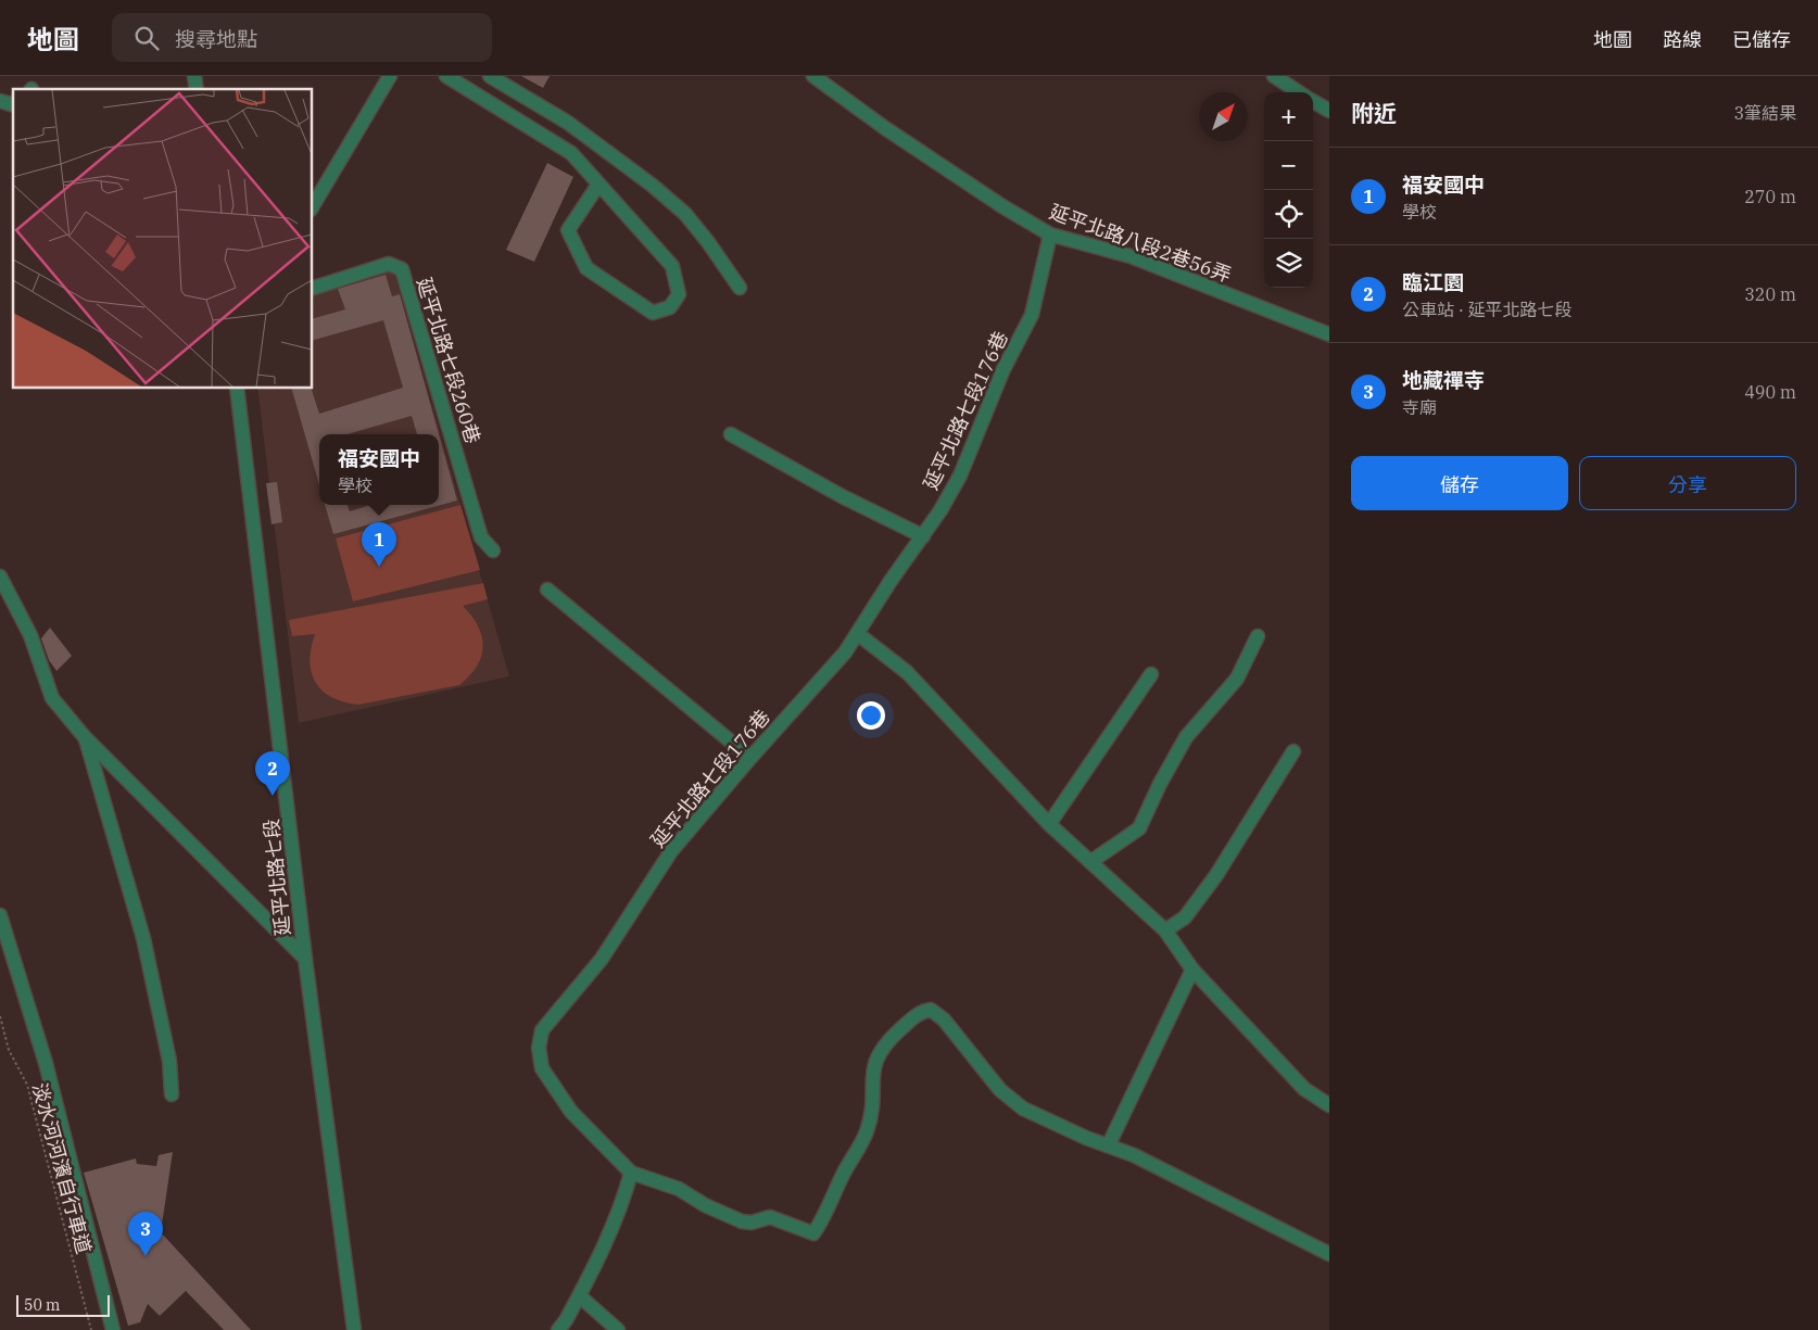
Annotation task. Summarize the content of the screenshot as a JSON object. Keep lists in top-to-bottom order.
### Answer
{
  "streets": {
    "street": [
      "延平北路八段2巷56弄",
      "延平北路七段260巷",
      "延平北路七段176巷",
      "延平北路七段"
    ],
    "path": ["淡水河河濱自行車道"]
  },
  "crossings": [
    ["延平北路八段2巷56弄", "延平北路七段176巷"]
  ],
  "scale_bar": "50 m",
  "north": "top right",
  "page": {
    "header": "地圖",
    "search": "搜尋地點",
    "nav": ["地圖", "路線", "已儲存"],
    "heading": ["附近", "3筆結果"],
    "map_buttons": ["+", "−"],
    "list": [
      {
        "mark": "1",
        "name": "福安國中",
        "note": "學校",
        "value": "270 m"
      },
      {
        "mark": "2",
        "name": "臨江園",
        "note": "公車站 · 延平北路七段",
        "value": "320 m"
      },
      {
        "mark": "3",
        "name": "地藏禪寺",
        "note": "寺廟",
        "value": "490 m"
      }
    ],
    "popup": ["福安國中", "學校"],
    "buttons": ["儲存", "分享"],
    "pins": ["1", "2", "3"],
    "scale": "50 m"
  }
}
